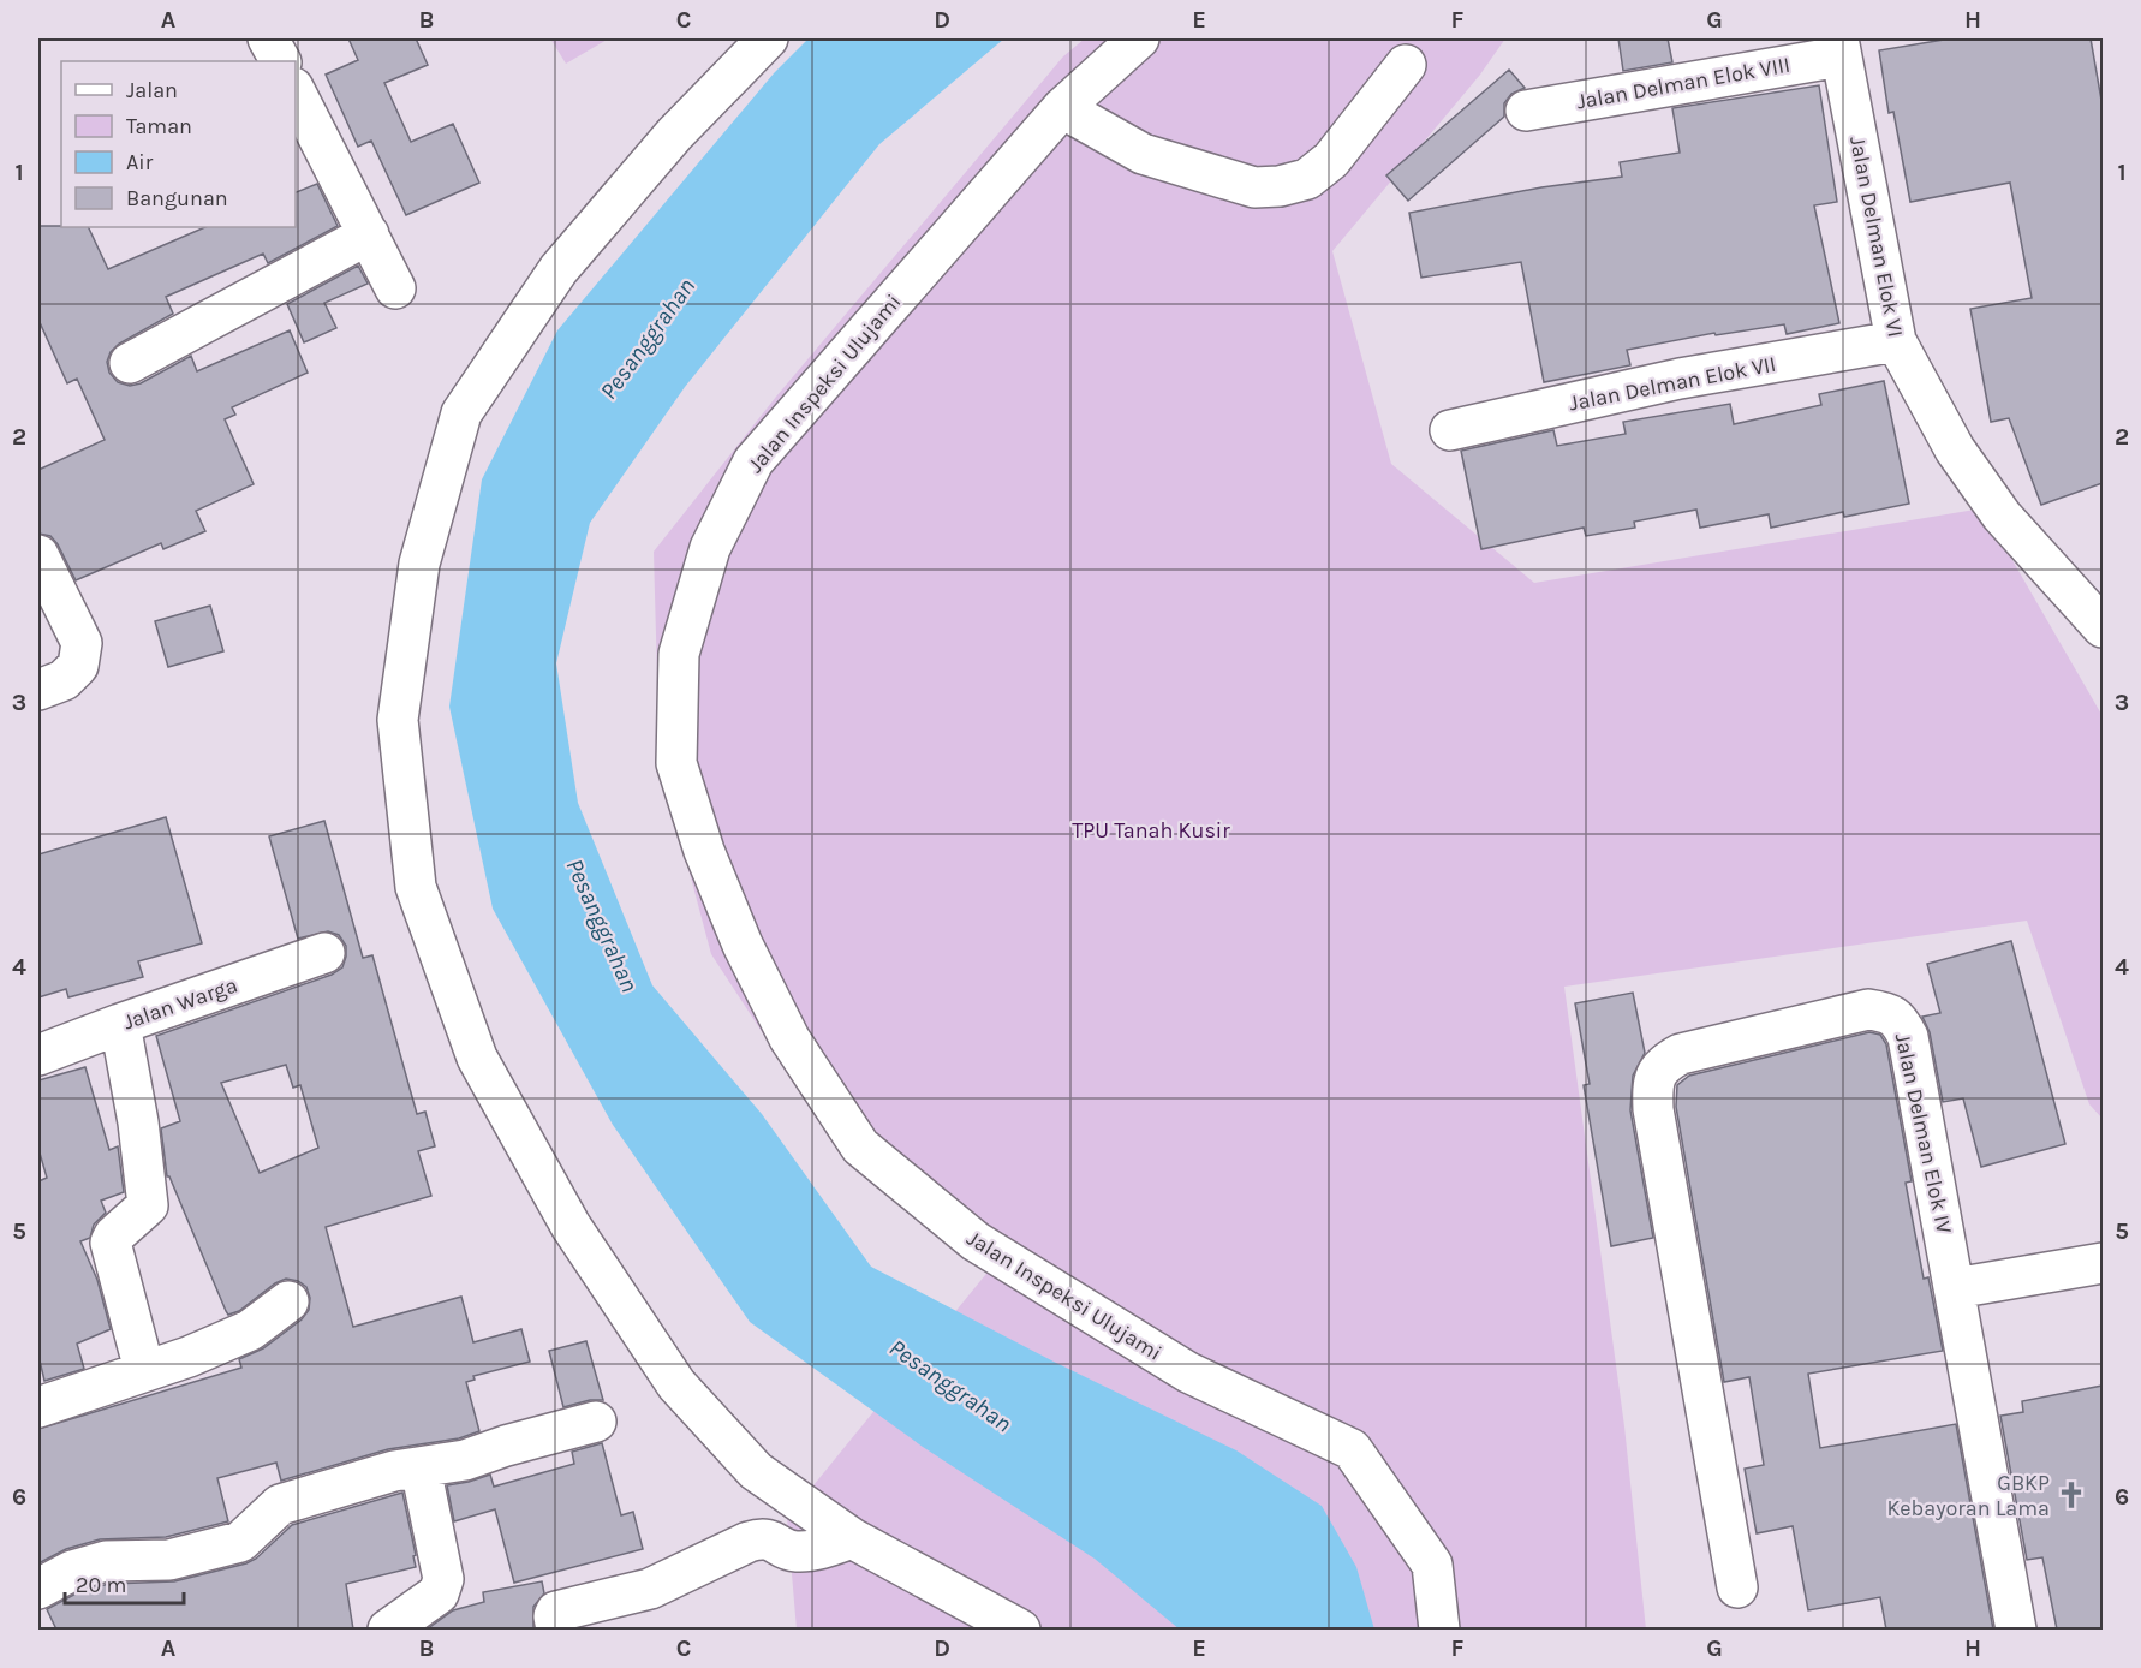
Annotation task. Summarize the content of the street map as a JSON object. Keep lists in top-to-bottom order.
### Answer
{
  "streets": {
    "street": [
      "Jalan Delman Elok VIII",
      "Jalan Delman Elok VI",
      "Jalan Inspeksi Ulujami",
      "Jalan Delman Elok VII",
      "Jalan Warga",
      "Jalan Delman Elok IV"
    ]
  },
  "crossings": [
    ["Jalan Delman Elok VIII", "Jalan Delman Elok VI"],
    ["Jalan Delman Elok VI", "Jalan Delman Elok VII"]
  ],
  "water": ["Pesanggrahan"],
  "parks": ["TPU Tanah Kusir"],
  "places": {
    "church": ["GBKP Kebayoran Lama"]
  },
  "legend": [
    "Jalan",
    "Taman",
    "Air",
    "Bangunan"
  ],
  "scale_bar": "20 m",
  "grid": {
    "columns": [
      "A",
      "B",
      "C",
      "D",
      "E",
      "F",
      "G",
      "H"
    ],
    "rows": [
      "1",
      "2",
      "3",
      "4",
      "5",
      "6"
    ]
  }
}
